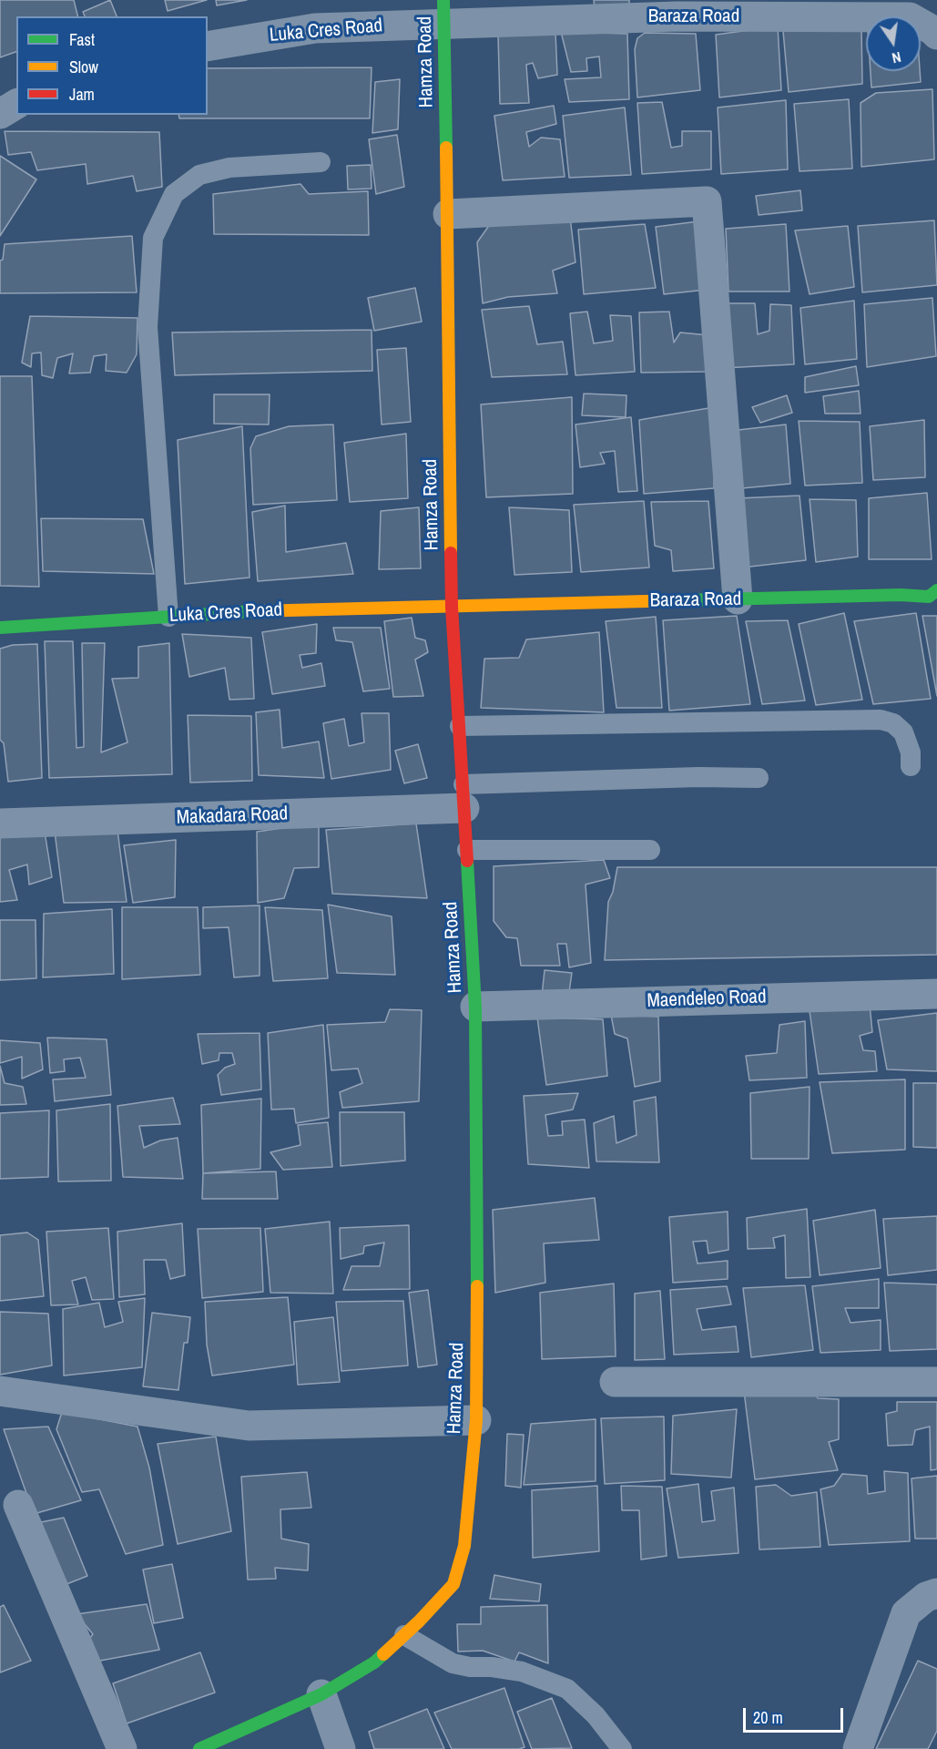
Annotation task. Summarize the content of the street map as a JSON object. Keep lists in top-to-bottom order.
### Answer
{
  "streets": {
    "street": [
      "Baraza Road",
      "Luka Cres Road",
      "Hamza Road",
      "Makadara Road",
      "Maendeleo Road"
    ]
  },
  "crossings": [
    ["Baraza Road", "Luka Cres Road"],
    ["Baraza Road", "Hamza Road"],
    ["Luka Cres Road", "Hamza Road"],
    ["Hamza Road", "Makadara Road"],
    ["Hamza Road", "Maendeleo Road"]
  ],
  "legend": ["Fast", "Slow", "Jam"],
  "scale_bar": "20 m",
  "north": "bottom"
}
